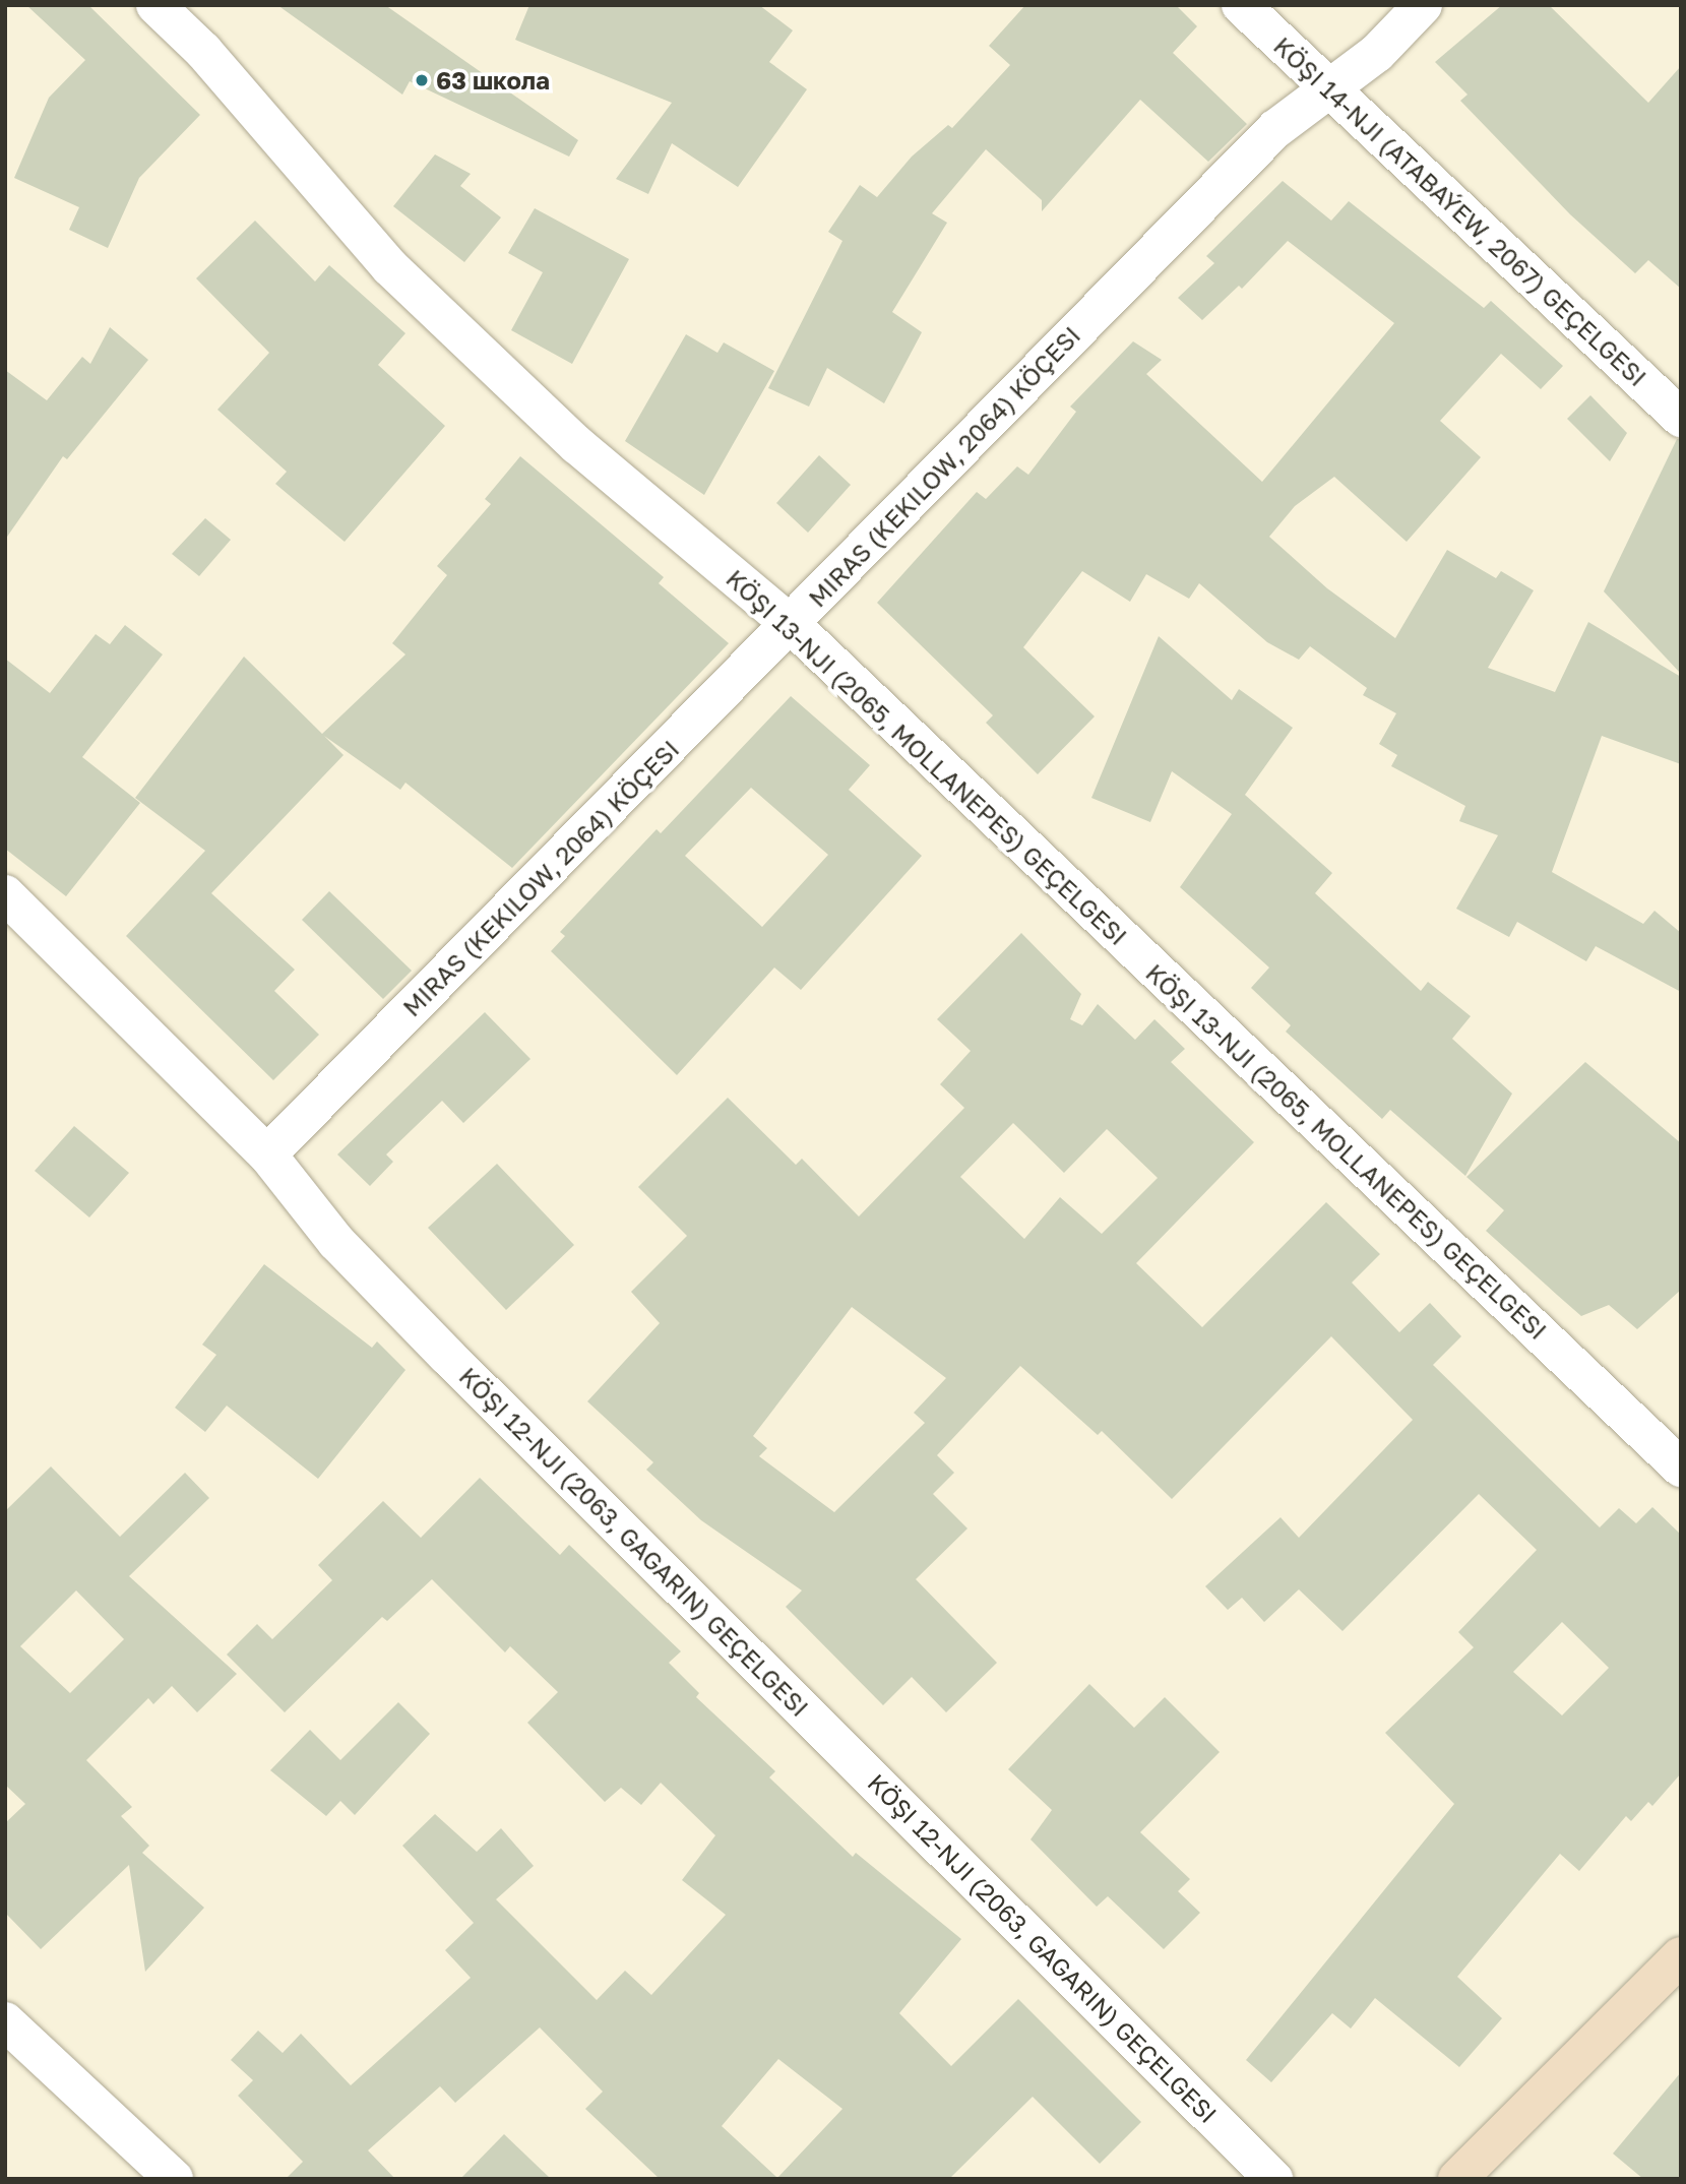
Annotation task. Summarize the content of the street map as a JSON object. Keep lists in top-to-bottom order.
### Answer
{
  "streets": {
    "street": [
      "KÖŞI 14-NJI (ATABAÝEW, 2067) GEÇELGESI",
      "MIRAS (KEKILOW, 2064) KÖÇESI",
      "KÖŞI 13-NJI (2065, MOLLANEPES) GEÇELGESI",
      "KÖŞI 12-NJI (2063, GAGARIN) GEÇELGESI"
    ]
  },
  "crossings": [
    ["KÖŞI 14-NJI (ATABAÝEW, 2067) GEÇELGESI", "MIRAS (KEKILOW, 2064) KÖÇESI"],
    ["MIRAS (KEKILOW, 2064) KÖÇESI", "KÖŞI 13-NJI (2065, MOLLANEPES) GEÇELGESI"],
    ["MIRAS (KEKILOW, 2064) KÖÇESI", "KÖŞI 12-NJI (2063, GAGARIN) GEÇELGESI"]
  ],
  "places": ["63 школа"]
}
